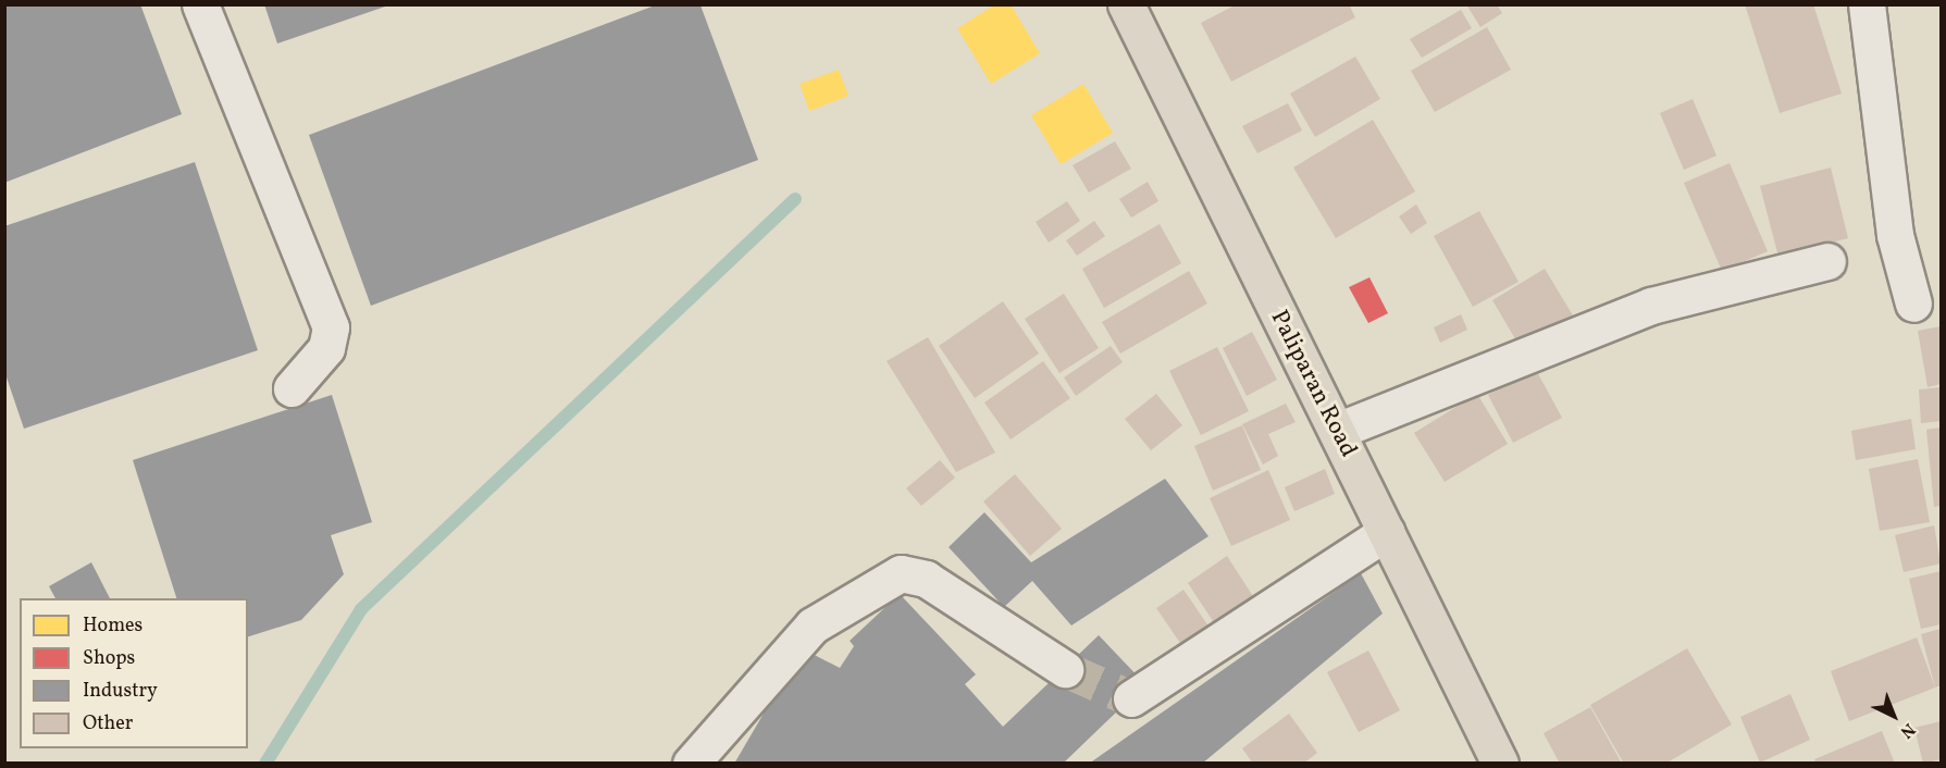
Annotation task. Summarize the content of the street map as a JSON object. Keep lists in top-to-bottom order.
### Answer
{
  "streets": {
    "main road": ["Paliparan Road"]
  },
  "legend": [
    "Homes",
    "Shops",
    "Industry",
    "Other"
  ],
  "north": "bottom right"
}
